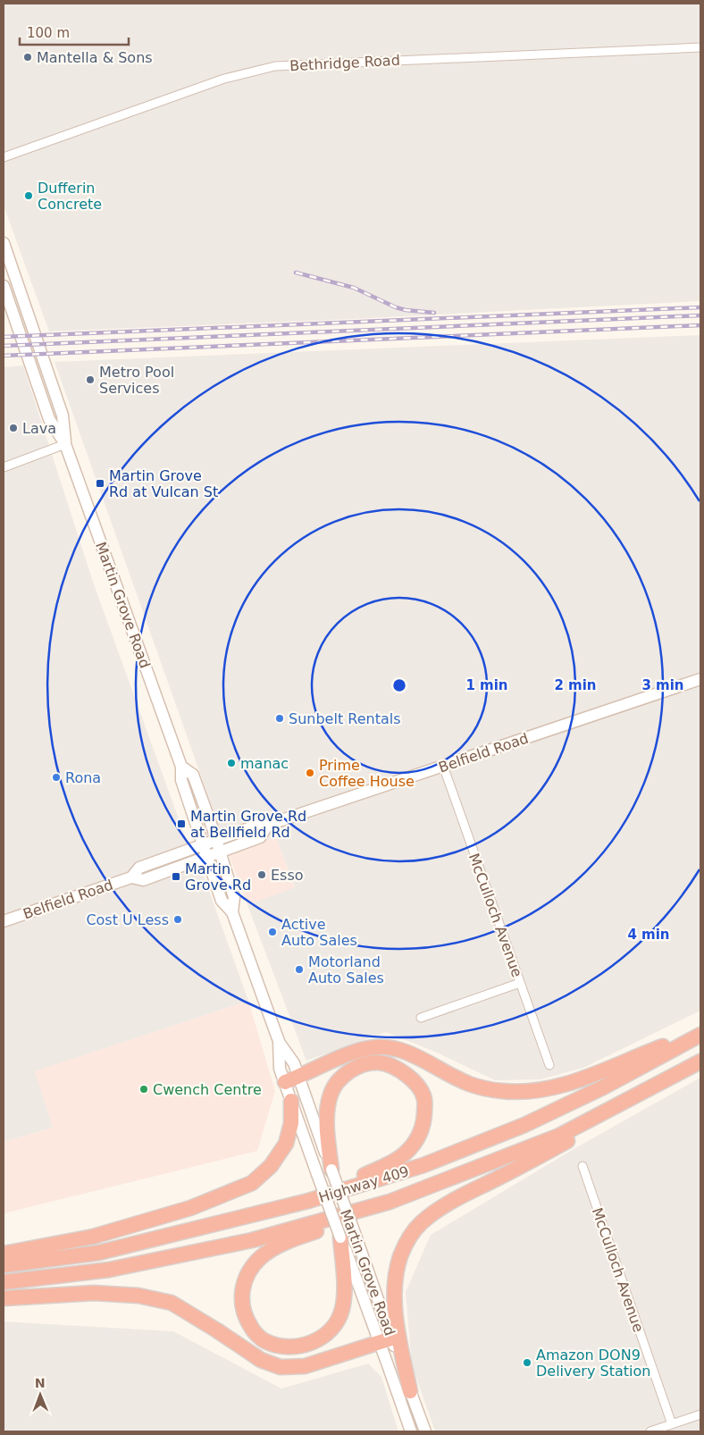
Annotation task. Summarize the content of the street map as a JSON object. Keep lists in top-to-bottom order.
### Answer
{
  "streets": {
    "highway": ["Highway 409"],
    "main road": ["Martin Grove Road", "Belfield Road"],
    "street": ["Bethridge Road", "McCulloch Avenue"]
  },
  "crossings": [
    ["Martin Grove Road", "Belfield Road"],
    ["Belfield Road", "McCulloch Avenue"]
  ],
  "places": {
    "other": [
      "Mantella & Sons",
      "Dufferin Concrete",
      "Metro Pool Services",
      "Lava",
      "Sunbelt Rentals",
      "manac",
      "Prime Coffee House",
      "Rona",
      "Esso",
      "Cost U Less",
      "Active Auto Sales",
      "Motorland Auto Sales",
      "Cwench Centre",
      "Amazon DON9 Delivery Station"
    ],
    "transit": ["Martin Grove Rd at Vulcan St", "Martin Grove Rd at Bellfield Rd", "Martin Grove Rd"]
  },
  "scale_bar": "100 m",
  "north": "top",
  "rings": [
    "1 min",
    "2 min",
    "3 min",
    "4 min"
  ]
}
